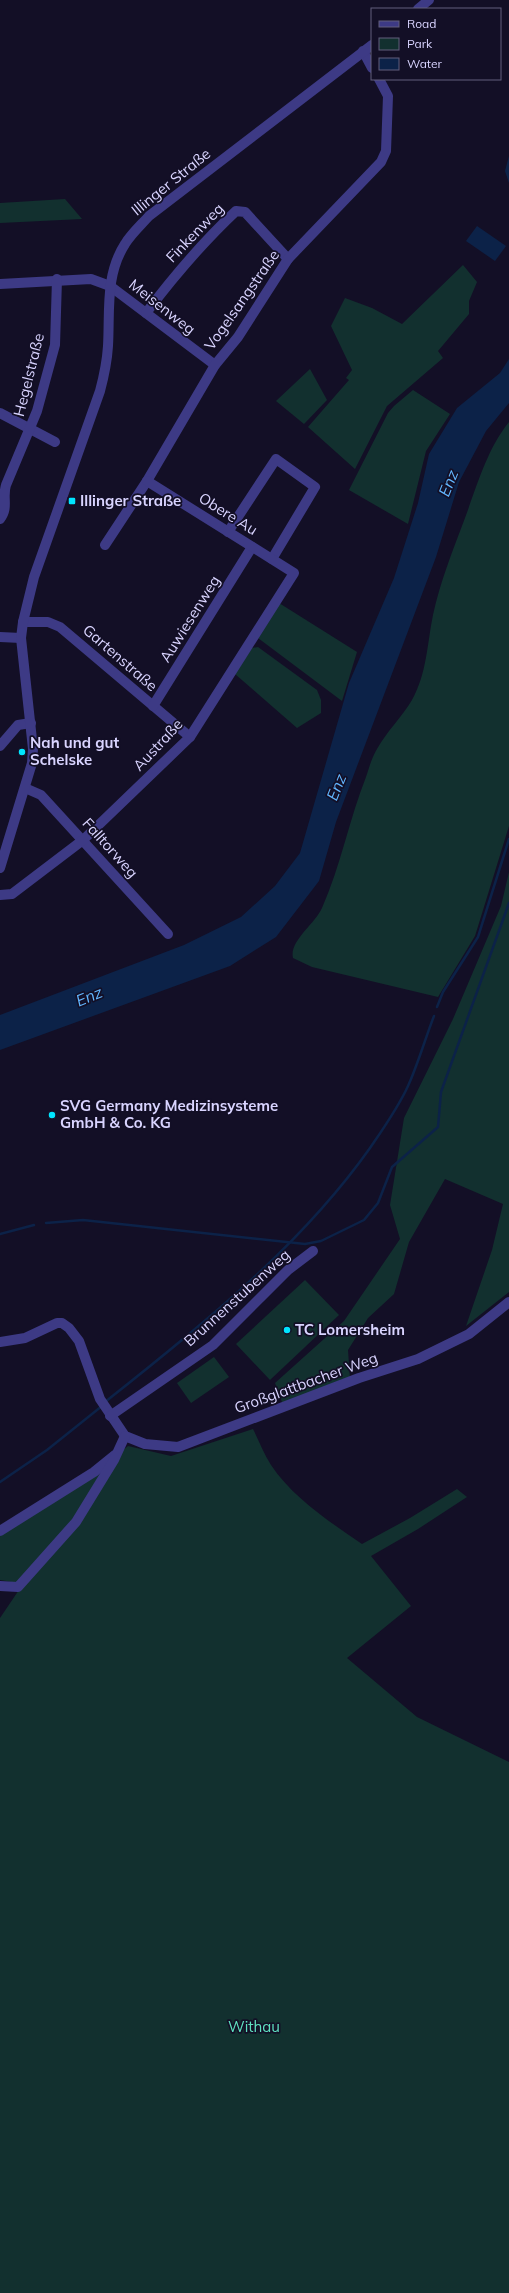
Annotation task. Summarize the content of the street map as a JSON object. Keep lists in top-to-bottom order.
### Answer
{
  "streets": {
    "street": [
      "Illinger Straße",
      "Finkenweg",
      "Vogelsangstraße",
      "Meisenweg",
      "Hegelstraße",
      "Obere Au",
      "Auwiesenweg",
      "Gartenstraße",
      "Austraße",
      "Falltorweg",
      "Brunnenstubenweg",
      "Großglattbacher Weg"
    ]
  },
  "crossings": [
    ["Illinger Straße", "Meisenweg"],
    ["Illinger Straße", "Gartenstraße"],
    ["Illinger Straße", "Falltorweg"],
    ["Finkenweg", "Vogelsangstraße"],
    ["Finkenweg", "Meisenweg"],
    ["Vogelsangstraße", "Meisenweg"],
    ["Vogelsangstraße", "Obere Au"],
    ["Meisenweg", "Hegelstraße"],
    ["Obere Au", "Auwiesenweg"],
    ["Obere Au", "Austraße"],
    ["Auwiesenweg", "Gartenstraße"],
    ["Gartenstraße", "Austraße"],
    ["Austraße", "Falltorweg"]
  ],
  "water": ["Enz"],
  "parks": ["Withau"],
  "places": {
    "transit": ["Illinger Straße"],
    "other": ["Nah und gut Schelske", "SVG Germany Medizinsysteme GmbH & Co. KG", "TC Lomersheim"]
  },
  "legend": ["Road", "Park", "Water"]
}
